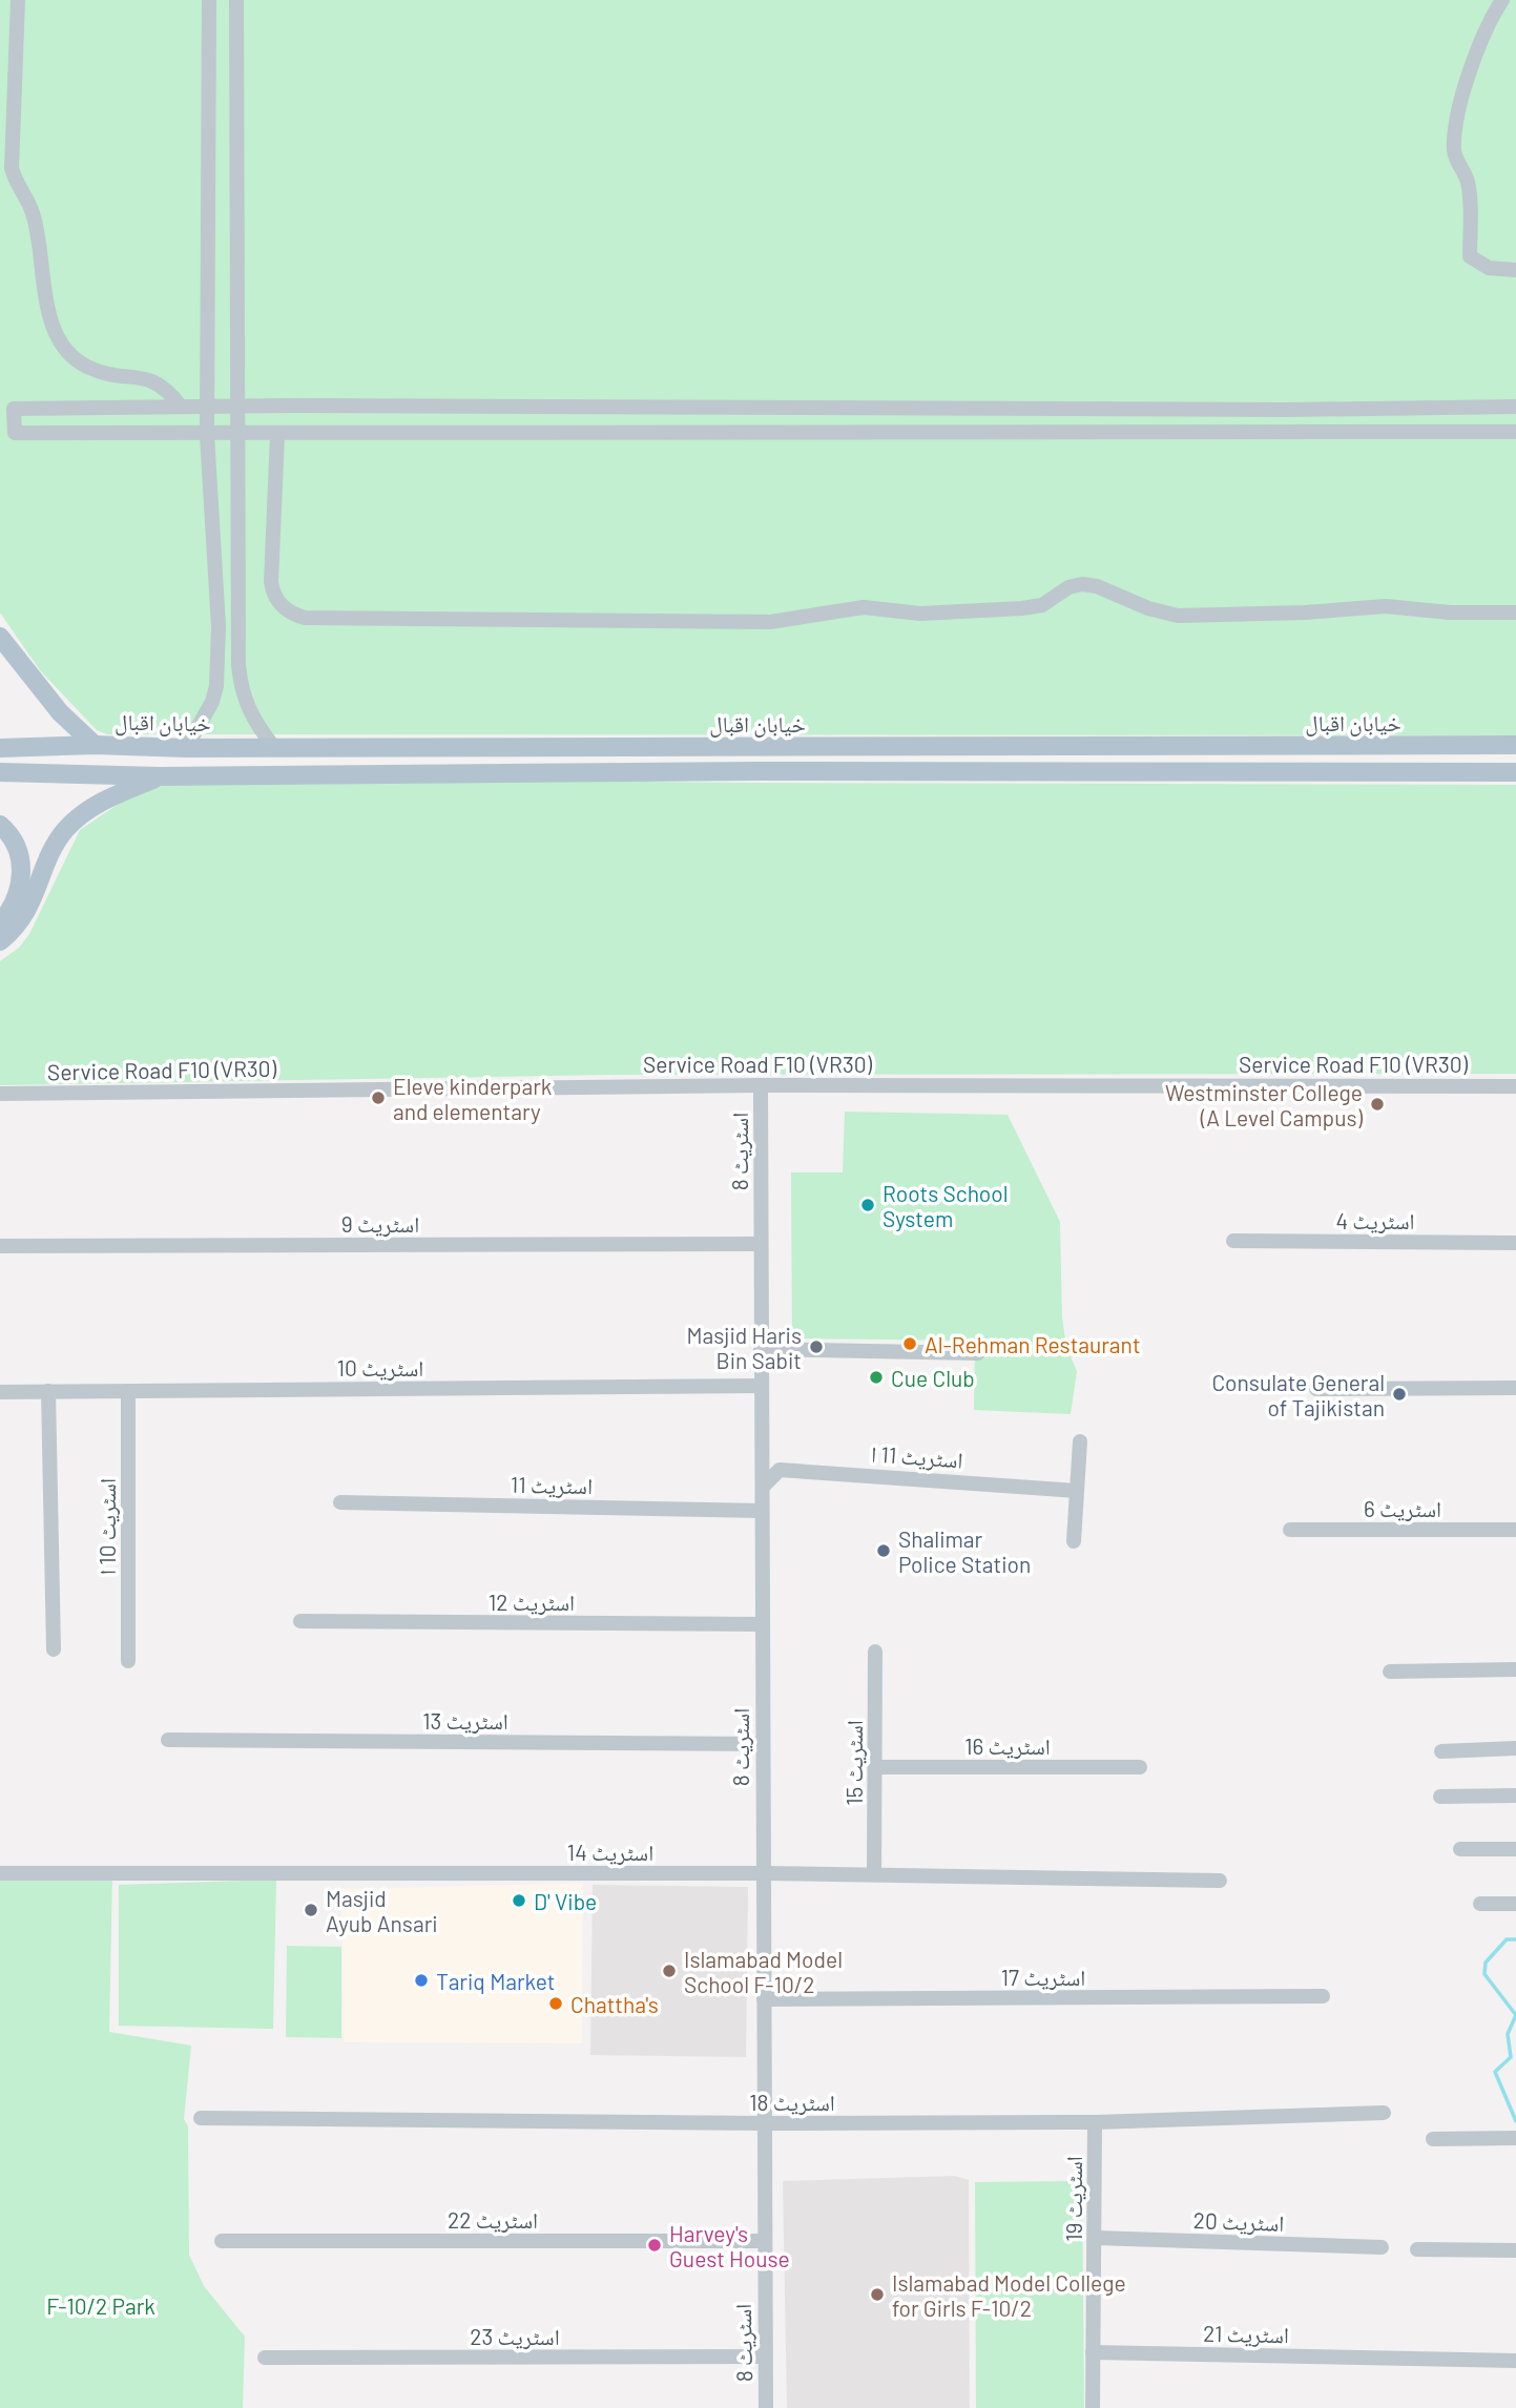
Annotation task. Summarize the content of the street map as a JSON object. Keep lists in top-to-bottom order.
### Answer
{
  "streets": {
    "main road": ["خیابان اقبال"],
    "street": [
      "Service Road F10 (VR30)",
      "اسٹریٹ 8",
      "اسٹریٹ 4",
      "اسٹریٹ 9",
      "اسٹریٹ 10",
      "اسٹریٹ 11 ا",
      "اسٹریٹ 11",
      "اسٹریٹ 6",
      "اسٹریٹ 10 ا",
      "اسٹریٹ 12",
      "اسٹریٹ 13",
      "اسٹریٹ 16",
      "اسٹریٹ 15",
      "اسٹریٹ 14",
      "اسٹریٹ 17",
      "اسٹریٹ 18",
      "اسٹریٹ 19",
      "اسٹریٹ 22",
      "اسٹریٹ 20",
      "اسٹریٹ 21",
      "اسٹریٹ 23"
    ]
  },
  "crossings": [
    ["Service Road F10 (VR30)", "اسٹریٹ 8"],
    ["اسٹریٹ 8", "اسٹریٹ 9"],
    ["اسٹریٹ 8", "اسٹریٹ 10"],
    ["اسٹریٹ 8", "اسٹریٹ 11 ا"],
    ["اسٹریٹ 8", "اسٹریٹ 11"],
    ["اسٹریٹ 8", "اسٹریٹ 12"],
    ["اسٹریٹ 8", "اسٹریٹ 13"],
    ["اسٹریٹ 8", "اسٹریٹ 14"],
    ["اسٹریٹ 8", "اسٹریٹ 17"],
    ["اسٹریٹ 8", "اسٹریٹ 18"],
    ["اسٹریٹ 8", "اسٹریٹ 22"],
    ["اسٹریٹ 8", "اسٹریٹ 23"],
    ["اسٹریٹ 10", "اسٹریٹ 10 ا"],
    ["اسٹریٹ 16", "اسٹریٹ 15"],
    ["اسٹریٹ 15", "اسٹریٹ 14"],
    ["اسٹریٹ 18", "اسٹریٹ 19"],
    ["اسٹریٹ 19", "اسٹریٹ 20"],
    ["اسٹریٹ 19", "اسٹریٹ 21"]
  ],
  "parks": ["F-10/2 Park"],
  "places": [
    "Eleve kinderpark and elementary",
    "Westminster College (A Level Campus)",
    "Roots School System",
    "Al-Rehman Restaurant",
    "Masjid Haris Bin Sabit",
    "Cue Club",
    "Consulate General of Tajikistan",
    "Shalimar Police Station",
    "D' Vibe",
    "Masjid Ayub Ansari",
    "Islamabad Model School F-10/2",
    "Tariq Market",
    "Chattha's",
    "Harvey's Guest House",
    "Islamabad Model College for Girls F-10/2"
  ]
}
